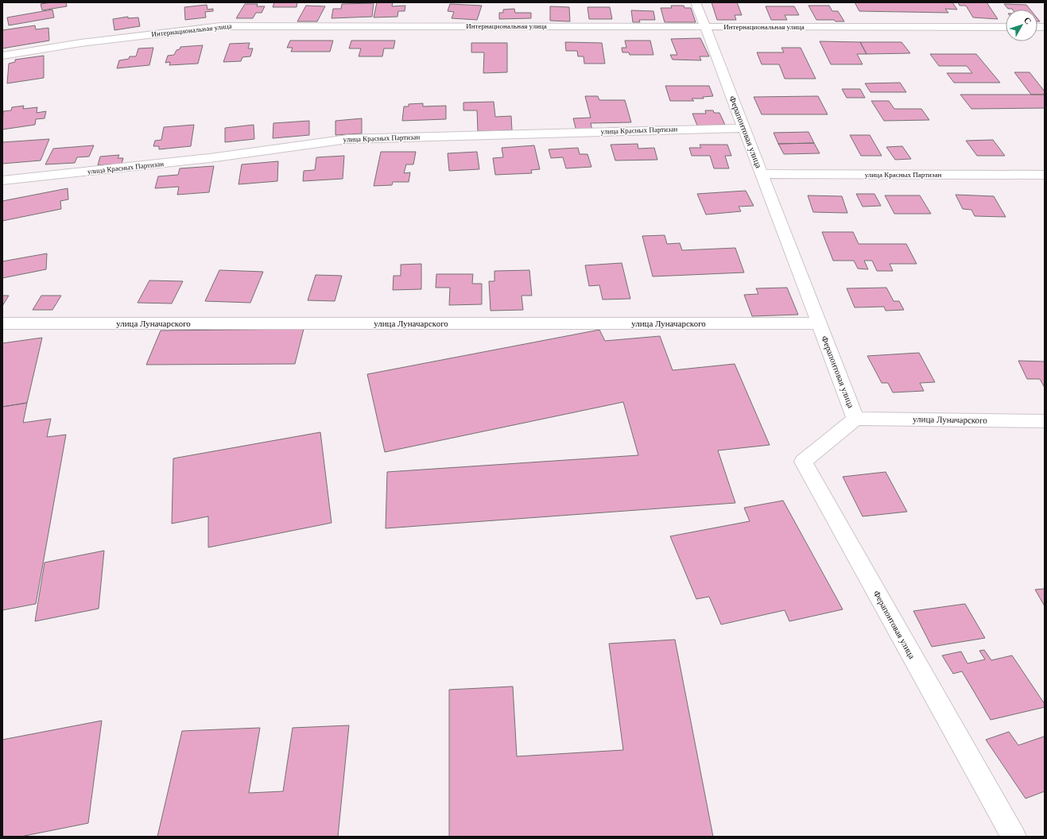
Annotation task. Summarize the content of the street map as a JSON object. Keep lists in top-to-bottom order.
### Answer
{
  "streets": {
    "street": [
      "Интернациональная улица",
      "улица Красных Партизан",
      "Ферапонтовая улица",
      "улица Луначарского"
    ]
  },
  "crossings": [
    ["Интернациональная улица", "Ферапонтовая улица"],
    ["улица Красных Партизан", "Ферапонтовая улица"],
    ["Ферапонтовая улица", "улица Луначарского"]
  ],
  "north": "top right"
}
